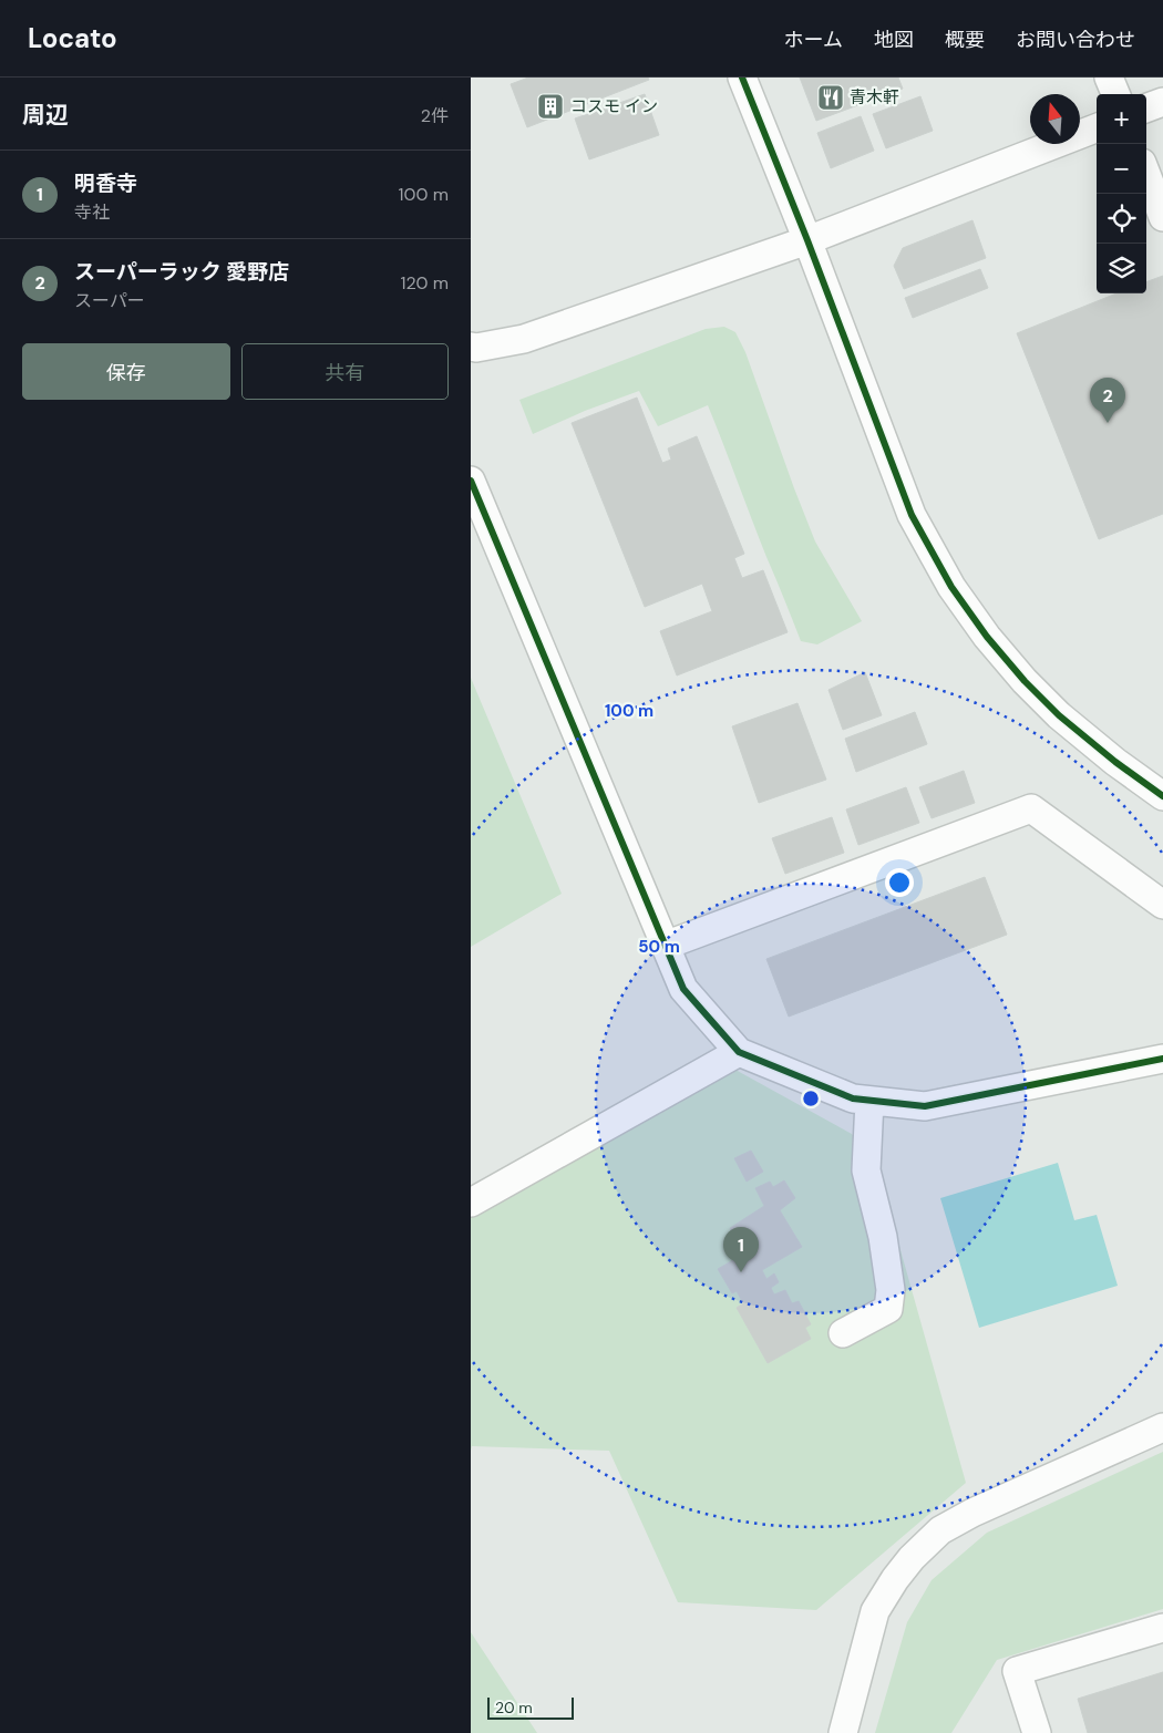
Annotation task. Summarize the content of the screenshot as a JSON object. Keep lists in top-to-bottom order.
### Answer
{
  "places": {
    "restaurant": ["青木軒"],
    "building": ["コスモ イン"]
  },
  "scale_bar": "20 m",
  "north": "top",
  "page": {
    "header": "Locato",
    "nav": [
      "ホーム",
      "地図",
      "概要",
      "お問い合わせ"
    ],
    "heading": ["周辺", "2件"],
    "map_buttons": ["+", "−"],
    "list": [
      {
        "mark": "1",
        "name": "明香寺",
        "note": "寺社",
        "value": "100 m"
      },
      {
        "mark": "2",
        "name": "スーパーラック 愛野店",
        "note": "スーパー",
        "value": "120 m"
      }
    ],
    "buttons": ["保存", "共有"],
    "pins": ["2", "1"],
    "scale": "20 m"
  },
  "rings": ["100 m", "50 m"]
}
